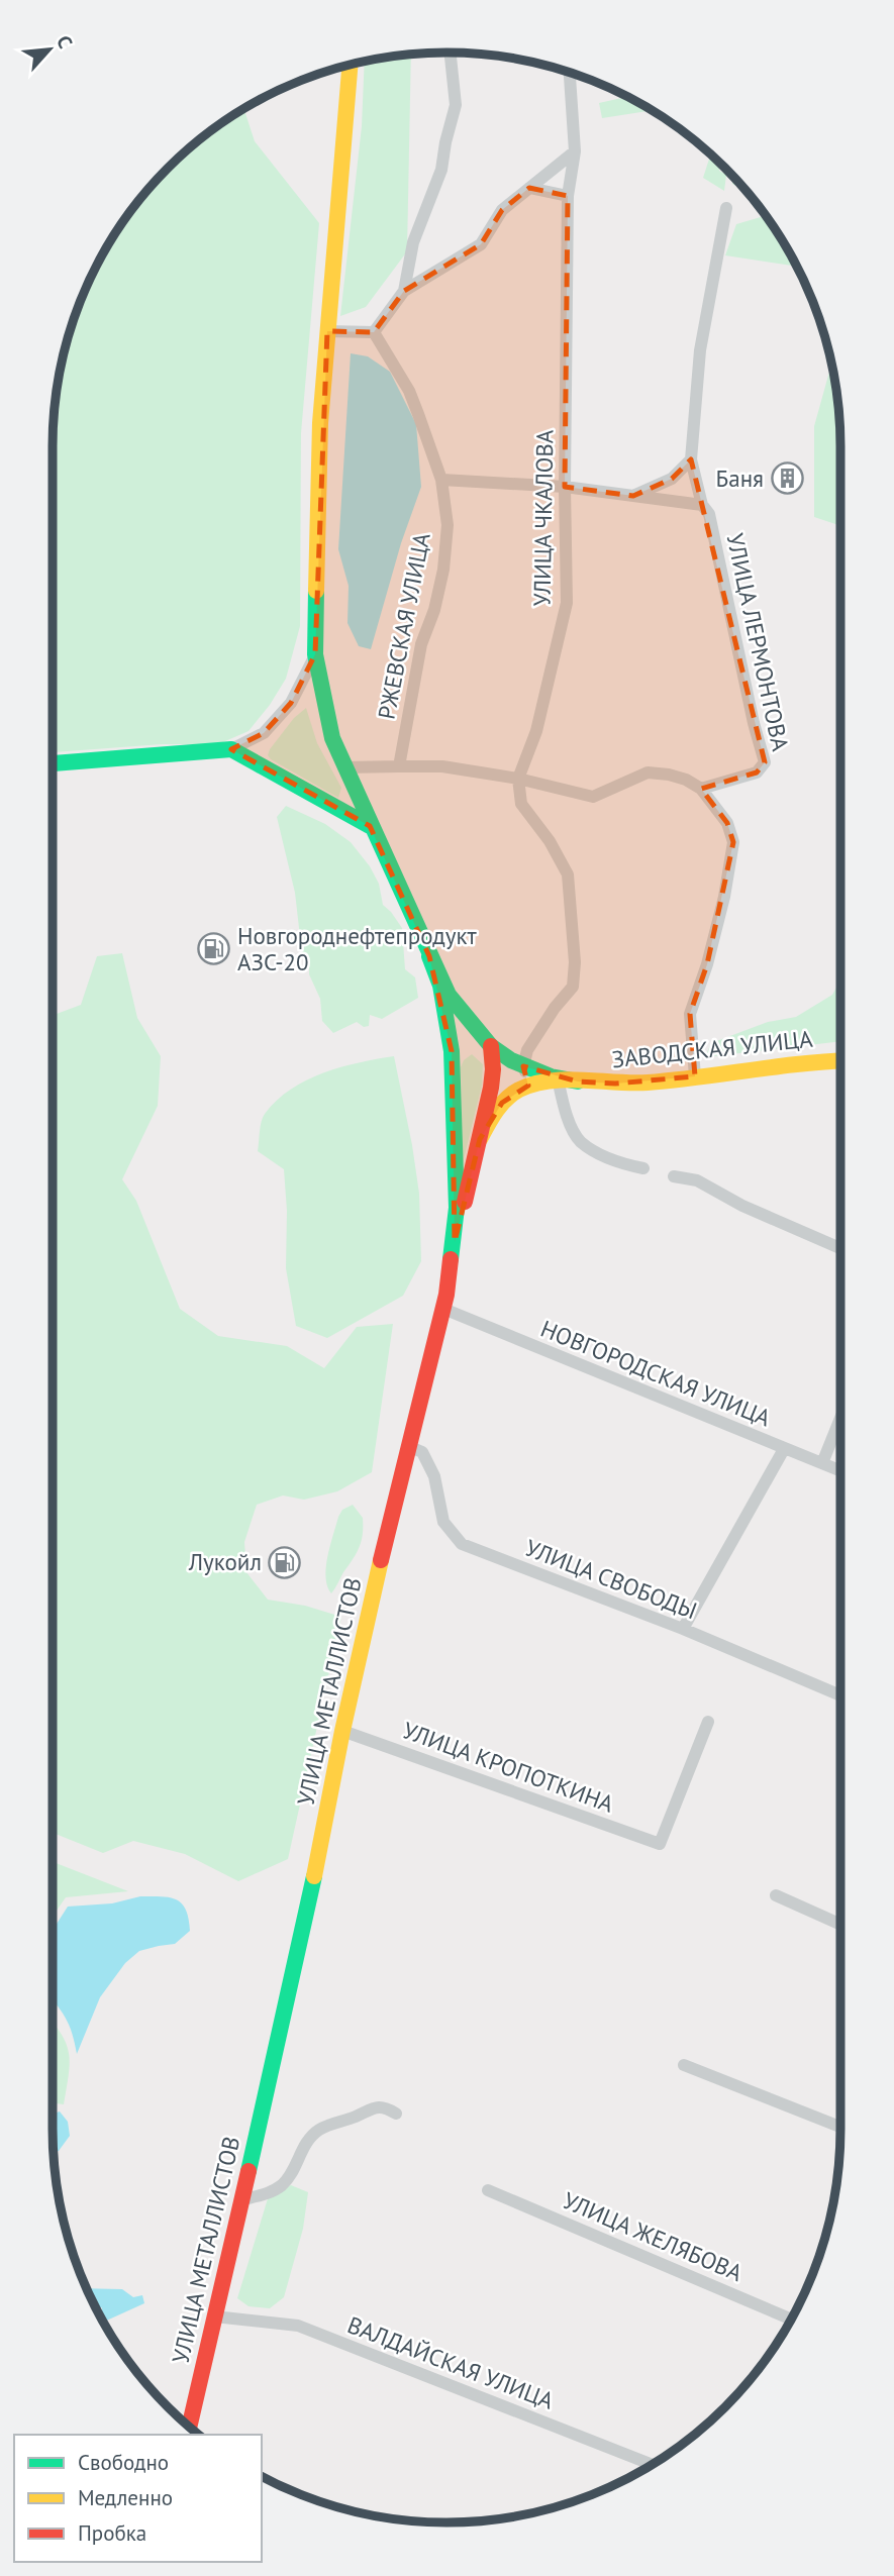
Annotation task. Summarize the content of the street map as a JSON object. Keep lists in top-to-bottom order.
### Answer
{
  "streets": {
    "main road": ["ЗАВОДСКАЯ УЛИЦА", "УЛИЦА МЕТАЛЛИСТОВ"],
    "street": [
      "УЛИЦА ЧКАЛОВА",
      "РЖЕВСКАЯ УЛИЦА",
      "УЛИЦА ЛЕРМОНТОВА",
      "НОВГОРОДСКАЯ УЛИЦА",
      "УЛИЦА СВОБОДЫ",
      "УЛИЦА КРОПОТКИНА",
      "УЛИЦА ЖЕЛЯБОВА",
      "ВАЛДАЙСКАЯ УЛИЦА"
    ]
  },
  "crossings": [
    ["НОВГОРОДСКАЯ УЛИЦА", "УЛИЦА МЕТАЛЛИСТОВ"],
    ["УЛИЦА СВОБОДЫ", "УЛИЦА МЕТАЛЛИСТОВ"],
    ["УЛИЦА МЕТАЛЛИСТОВ", "УЛИЦА КРОПОТКИНА"],
    ["УЛИЦА МЕТАЛЛИСТОВ", "ВАЛДАЙСКАЯ УЛИЦА"]
  ],
  "places": {
    "building": ["Баня"],
    "fuel station": ["Новгороднефтепродукт АЗС-20", "Лукойл"]
  },
  "legend": ["Свободно", "Медленно", "Пробка"],
  "north": "top right"
}
